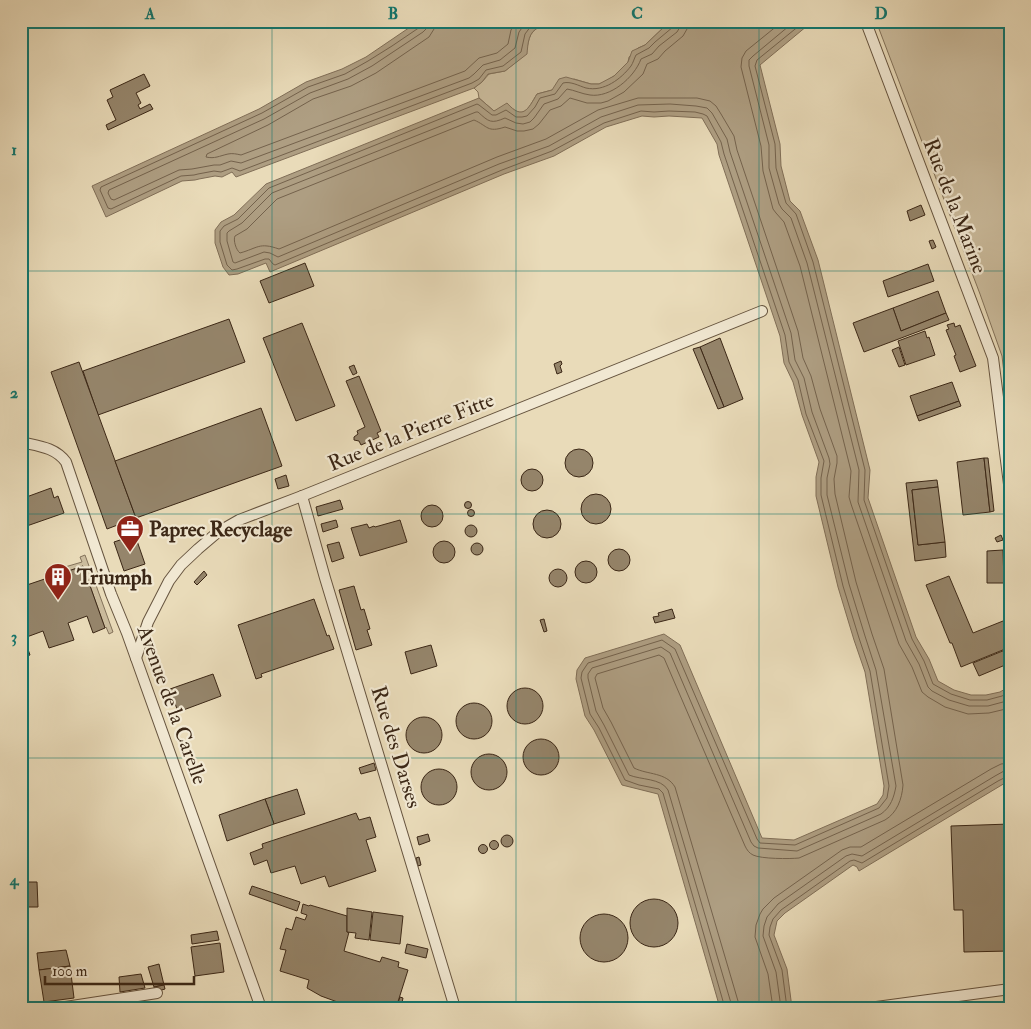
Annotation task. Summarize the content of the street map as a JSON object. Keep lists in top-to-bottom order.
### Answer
{
  "streets": {
    "street": [
      "Rue de la Marine",
      "Rue de la Pierre Fitte",
      "Avenue de la Carelle",
      "Rue des Darses"
    ]
  },
  "crossings": [
    ["Rue de la Pierre Fitte", "Avenue de la Carelle"],
    ["Rue de la Pierre Fitte", "Rue des Darses"]
  ],
  "places": {
    "office": ["Paprec Recyclage"],
    "building": ["Triumph"]
  },
  "scale_bar": "100 m",
  "grid": {
    "columns": [
      "A",
      "B",
      "C",
      "D"
    ],
    "rows": [
      "1",
      "2",
      "3",
      "4"
    ]
  }
}
